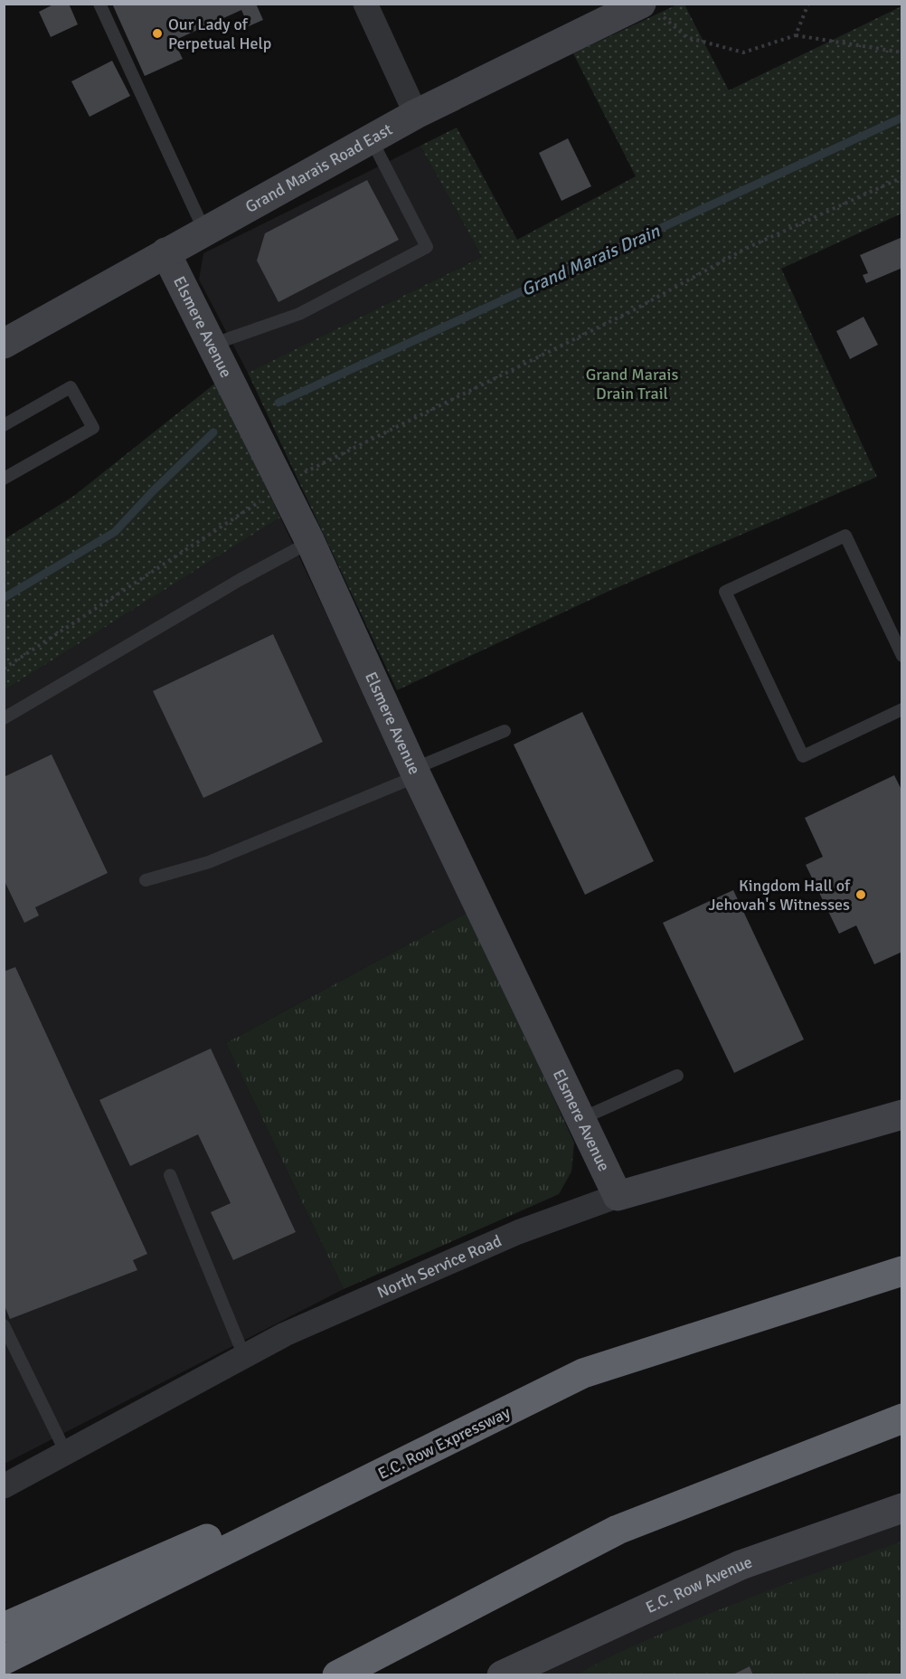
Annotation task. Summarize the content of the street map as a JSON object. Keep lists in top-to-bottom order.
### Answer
{
  "streets": {
    "highway": ["E.C. Row Expressway"],
    "street": [
      "Grand Marais Road East",
      "Elsmere Avenue",
      "North Service Road",
      "E.C. Row Avenue"
    ]
  },
  "crossings": [
    ["Grand Marais Road East", "Elsmere Avenue"],
    ["Elsmere Avenue", "North Service Road"]
  ],
  "water": ["Grand Marais Drain"],
  "parks": ["Grand Marais Drain Trail"],
  "places": ["Our Lady of Perpetual Help", "Kingdom Hall of Jehovah's Witnesses"]
}
